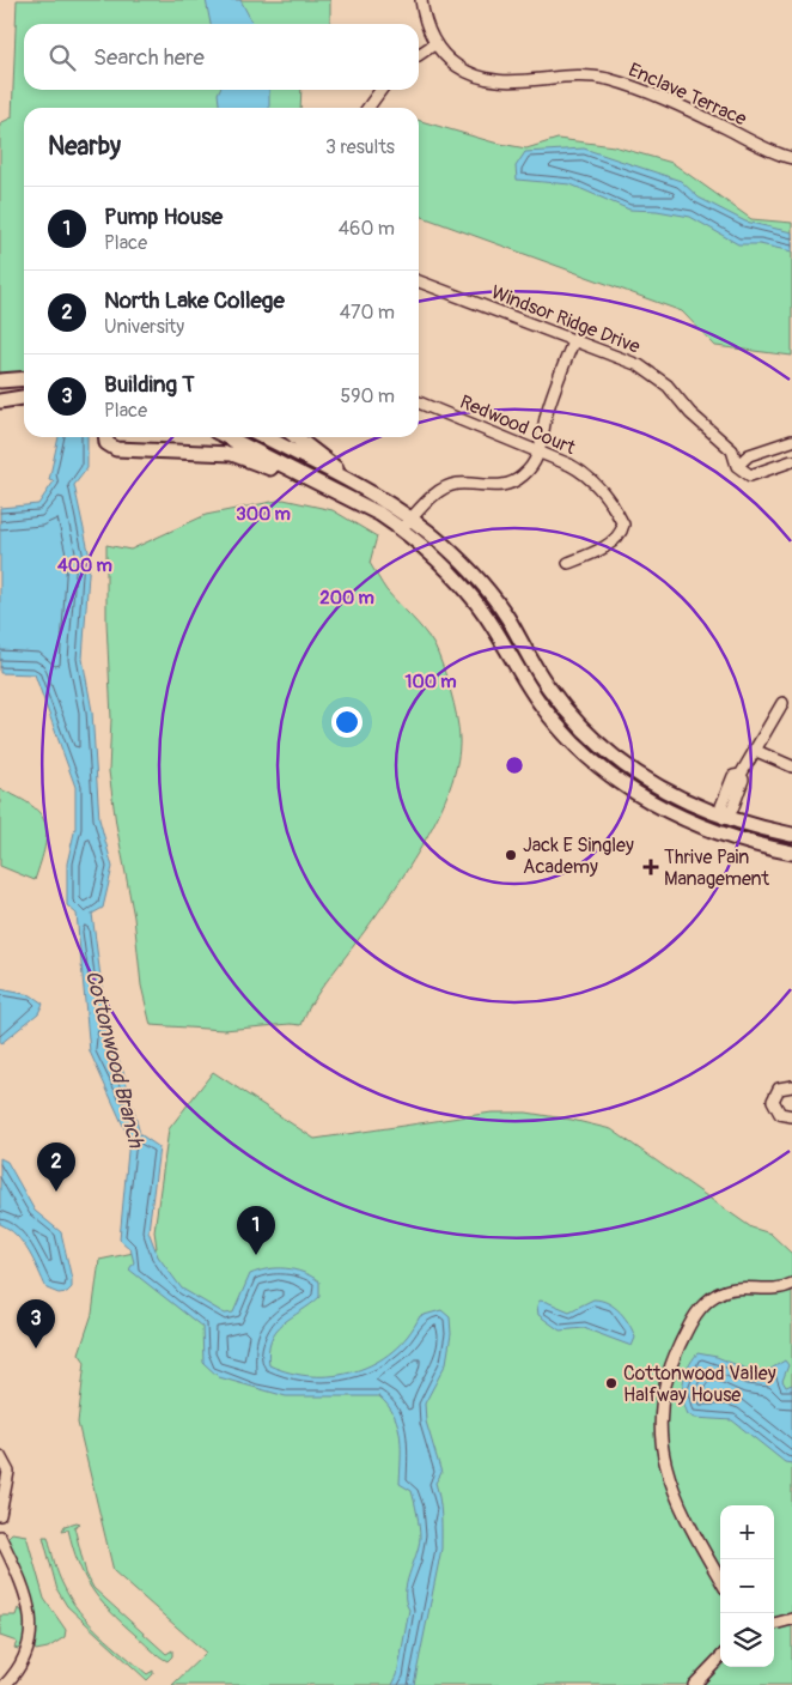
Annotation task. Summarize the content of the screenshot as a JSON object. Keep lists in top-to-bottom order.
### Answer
{
  "streets": {
    "street": ["Enclave Terrace", "Windsor Ridge Drive", "Redwood Court"]
  },
  "water": ["Cottonwood Branch"],
  "places": {
    "other": ["Jack E Singley Academy", "Cottonwood Valley Halfway House"],
    "health": ["Thrive Pain Management"]
  },
  "page": {
    "search": "Search here",
    "heading": ["Nearby", "3 results"],
    "list": [
      {
        "mark": "1",
        "name": "Pump House",
        "note": "Place",
        "value": "460 m"
      },
      {
        "mark": "2",
        "name": "North Lake College",
        "note": "University",
        "value": "470 m"
      },
      {
        "mark": "3",
        "name": "Building T",
        "note": "Place",
        "value": "590 m"
      }
    ],
    "pins": ["2", "1", "3"],
    "map_buttons": ["+", "−"]
  },
  "rings": [
    "300 m",
    "400 m",
    "200 m",
    "100 m"
  ]
}
